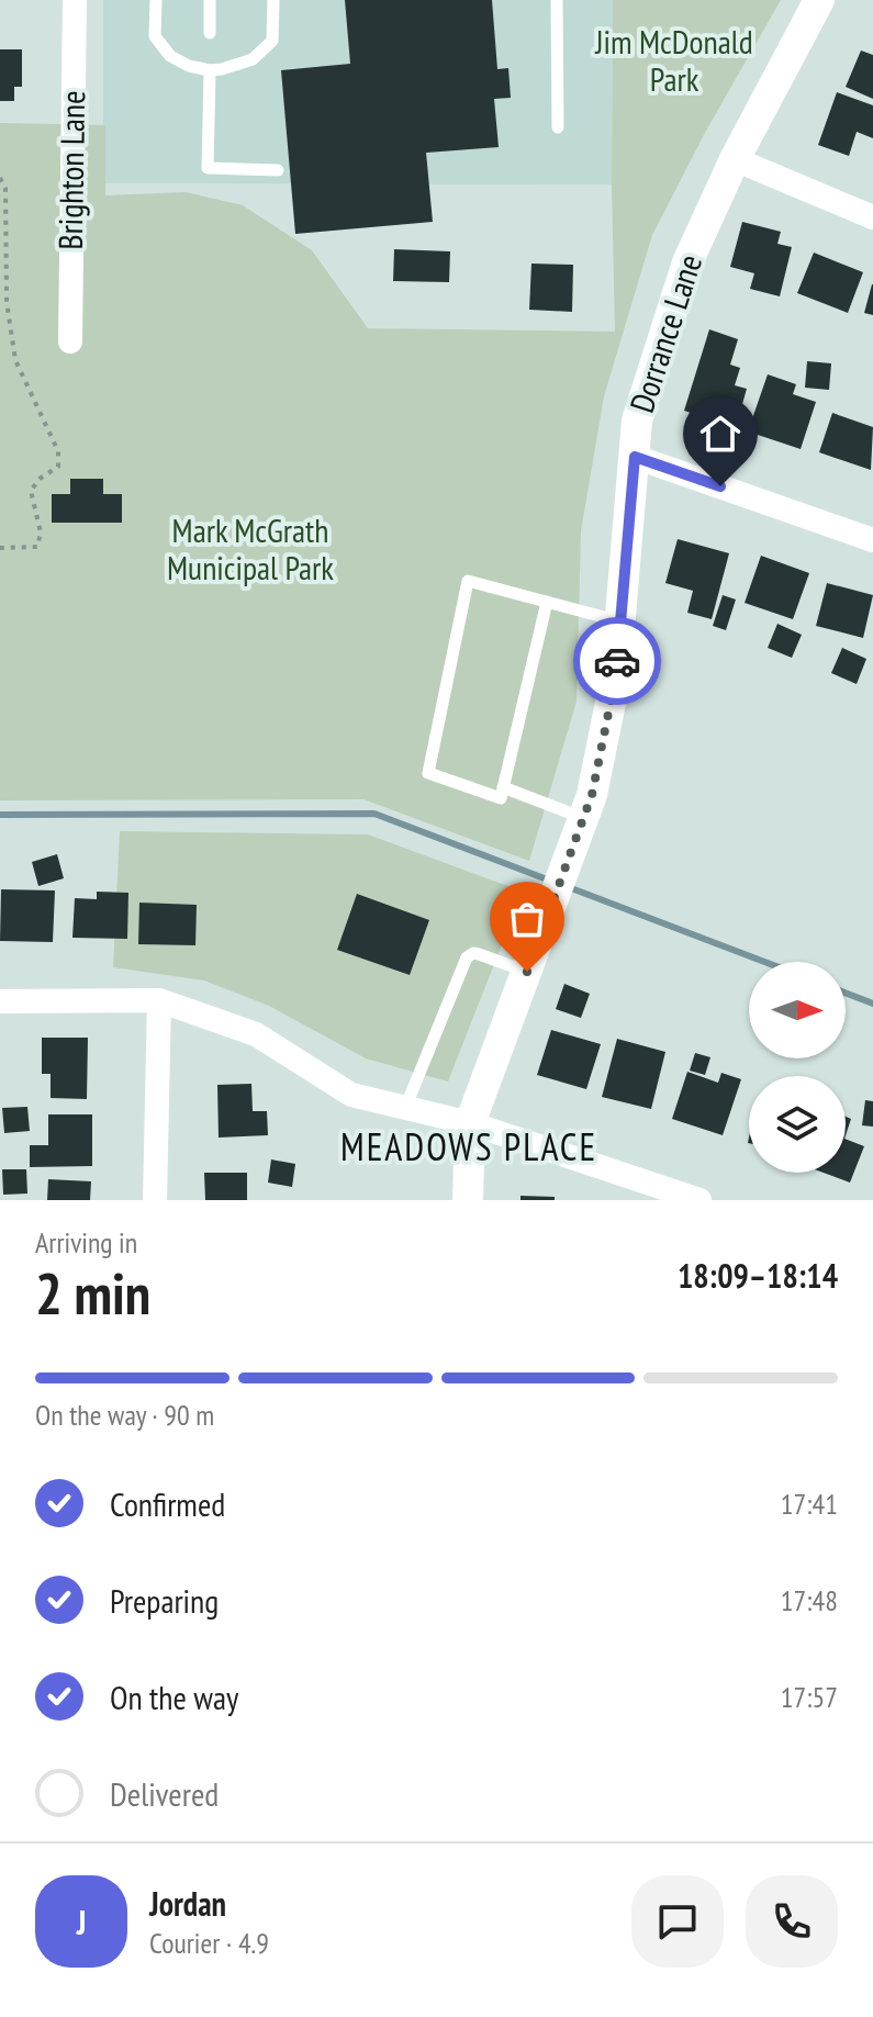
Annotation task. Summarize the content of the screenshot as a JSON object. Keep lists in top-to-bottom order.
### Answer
{
  "streets": {
    "street": ["Brighton Lane", "Dorrance Lane"]
  },
  "districts": ["MEADOWS PLACE"],
  "parks": ["Jim McDonald Park", "Mark McGrath Municipal Park"],
  "north": "right",
  "page": {
    "heading": ["2 min", "Arriving in", "18:09–18:14"],
    "panel": ["Jordan", "Courier · 4.9"],
    "bar": "On the way · 90 m",
    "list": [
      ["Confirmed", "17:41"],
      ["Preparing", "17:48"],
      ["On the way", "17:57"],
      "Delivered"
    ],
    "round": "J"
  }
}
